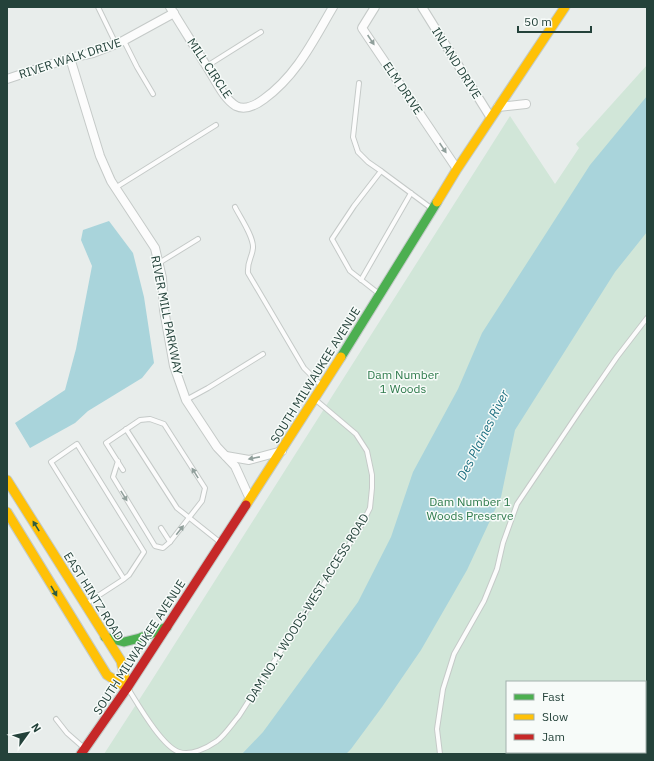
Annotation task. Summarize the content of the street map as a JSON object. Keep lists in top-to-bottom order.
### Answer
{
  "streets": {
    "main road": ["SOUTH MILWAUKEE AVENUE", "EAST HINTZ ROAD"],
    "street": [
      "RIVER WALK DRIVE",
      "INLAND DRIVE",
      "MILL CIRCLE",
      "ELM DRIVE",
      "RIVER MILL PARKWAY"
    ],
    "lane": ["DAM NO. 1 WOODS-WEST ACCESS ROAD"]
  },
  "crossings": [
    ["RIVER WALK DRIVE", "MILL CIRCLE"],
    ["RIVER WALK DRIVE", "RIVER MILL PARKWAY"],
    ["INLAND DRIVE", "SOUTH MILWAUKEE AVENUE"],
    ["ELM DRIVE", "SOUTH MILWAUKEE AVENUE"],
    ["RIVER MILL PARKWAY", "SOUTH MILWAUKEE AVENUE"],
    ["SOUTH MILWAUKEE AVENUE", "EAST HINTZ ROAD"],
    ["SOUTH MILWAUKEE AVENUE", "DAM NO. 1 WOODS-WEST ACCESS ROAD"],
    ["EAST HINTZ ROAD", "DAM NO. 1 WOODS-WEST ACCESS ROAD"]
  ],
  "one_way": ["ELM DRIVE"],
  "water": ["Des Plaines River"],
  "parks": ["Dam Number 1 Woods", "Dam Number 1 Woods Preserve"],
  "legend": ["Fast", "Slow", "Jam"],
  "scale_bar": "50 m",
  "north": "top right"
}
